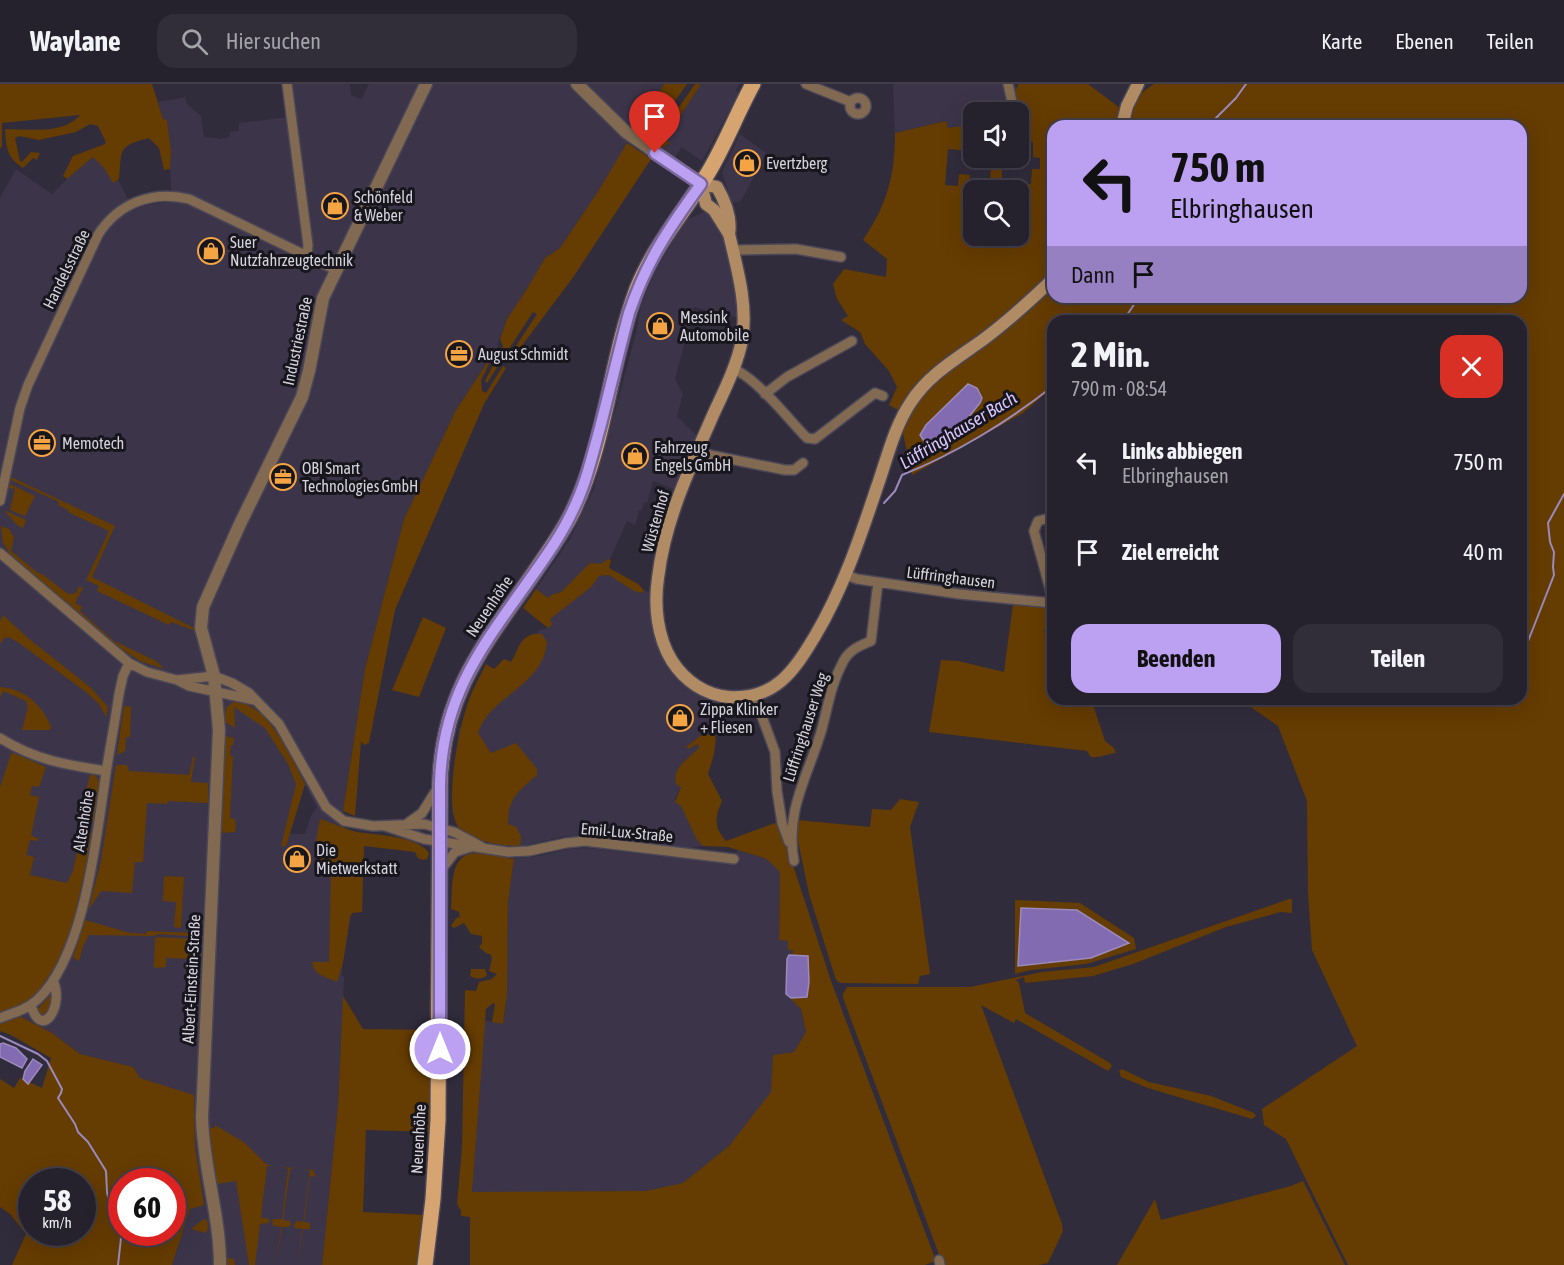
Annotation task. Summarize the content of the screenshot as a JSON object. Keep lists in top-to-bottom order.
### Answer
{
  "streets": {
    "main road": ["Wüstenhof", "Neuenhöhe"],
    "street": [
      "Handelsstraße",
      "Industriestraße",
      "Lüffringhausen",
      "Lüffringhauser Weg",
      "Altenhöhe",
      "Emil-Lux-Straße",
      "Albert-Einstein-Straße"
    ]
  },
  "crossings": [
    ["Handelsstraße", "Industriestraße"],
    ["Industriestraße", "Albert-Einstein-Straße"],
    ["Wüstenhof", "Lüffringhausen"],
    ["Wüstenhof", "Neuenhöhe"],
    ["Lüffringhausen", "Lüffringhauser Weg"],
    ["Neuenhöhe", "Emil-Lux-Straße"]
  ],
  "water": ["Lüffringhauser Bach"],
  "places": {
    "shop": [
      "Evertzberg",
      "Schönfeld & Weber",
      "Suer Nutzfahrzeugtechnik",
      "Messink Automobile",
      "Fahrzeug Engels GmbH",
      "Zippa Klinker + Fliesen",
      "Die Mietwerkstatt"
    ],
    "office": ["August Schmidt", "Memotech", "OBI Smart Technologies GmbH"]
  },
  "page": {
    "header": "Waylane",
    "search": "Hier suchen",
    "nav": ["Karte", "Ebenen", "Teilen"],
    "turn": ["750 m", "Elbringhausen"],
    "then": "Dann",
    "heading": ["2 Min.", "790 m · 08:54"],
    "list": [
      {
        "name": "Links abbiegen",
        "note": "Elbringhausen",
        "value": "750 m"
      },
      {
        "name": "Ziel erreicht",
        "value": "40 m"
      }
    ],
    "buttons": ["Beenden", "Teilen"],
    "speed": "58 km/h",
    "limit": "60"
  }
}
